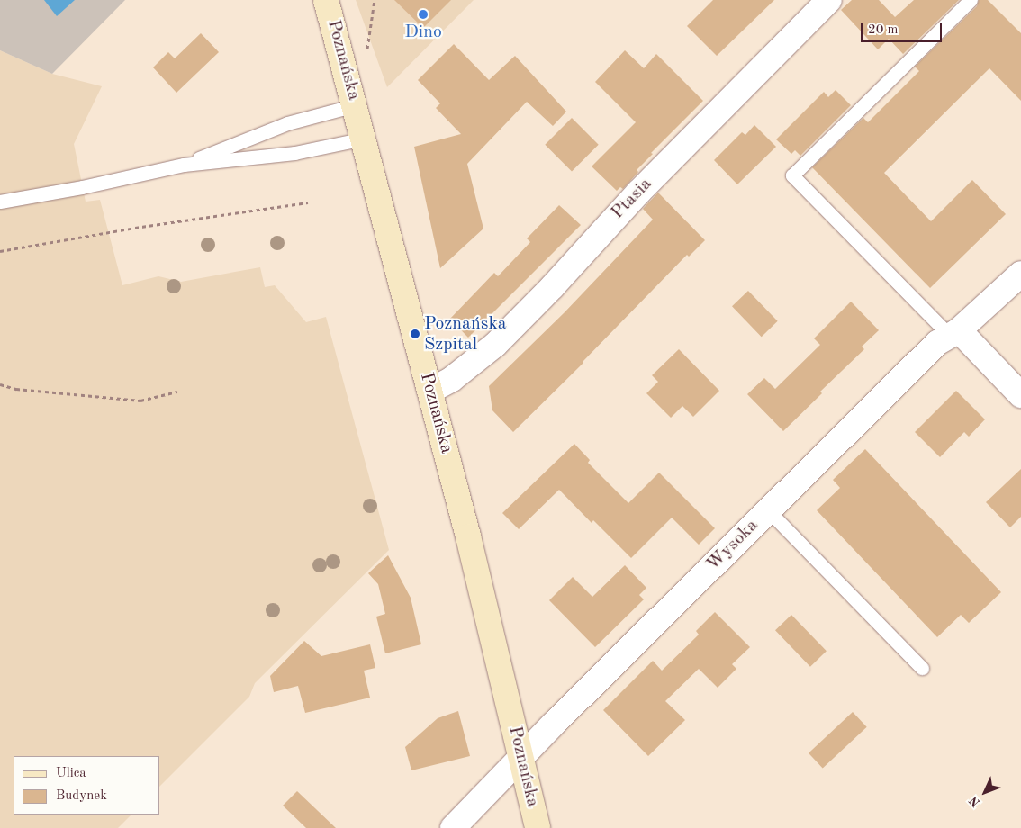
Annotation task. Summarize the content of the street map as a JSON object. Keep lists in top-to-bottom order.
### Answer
{
  "streets": {
    "street": ["Poznańska", "Ptasia", "Wysoka"]
  },
  "crossings": [
    ["Poznańska", "Ptasia"],
    ["Poznańska", "Wysoka"]
  ],
  "places": ["Dino", "Poznańska Szpital"],
  "legend": ["Ulica", "Budynek"],
  "scale_bar": "20 m",
  "north": "bottom left"
}
